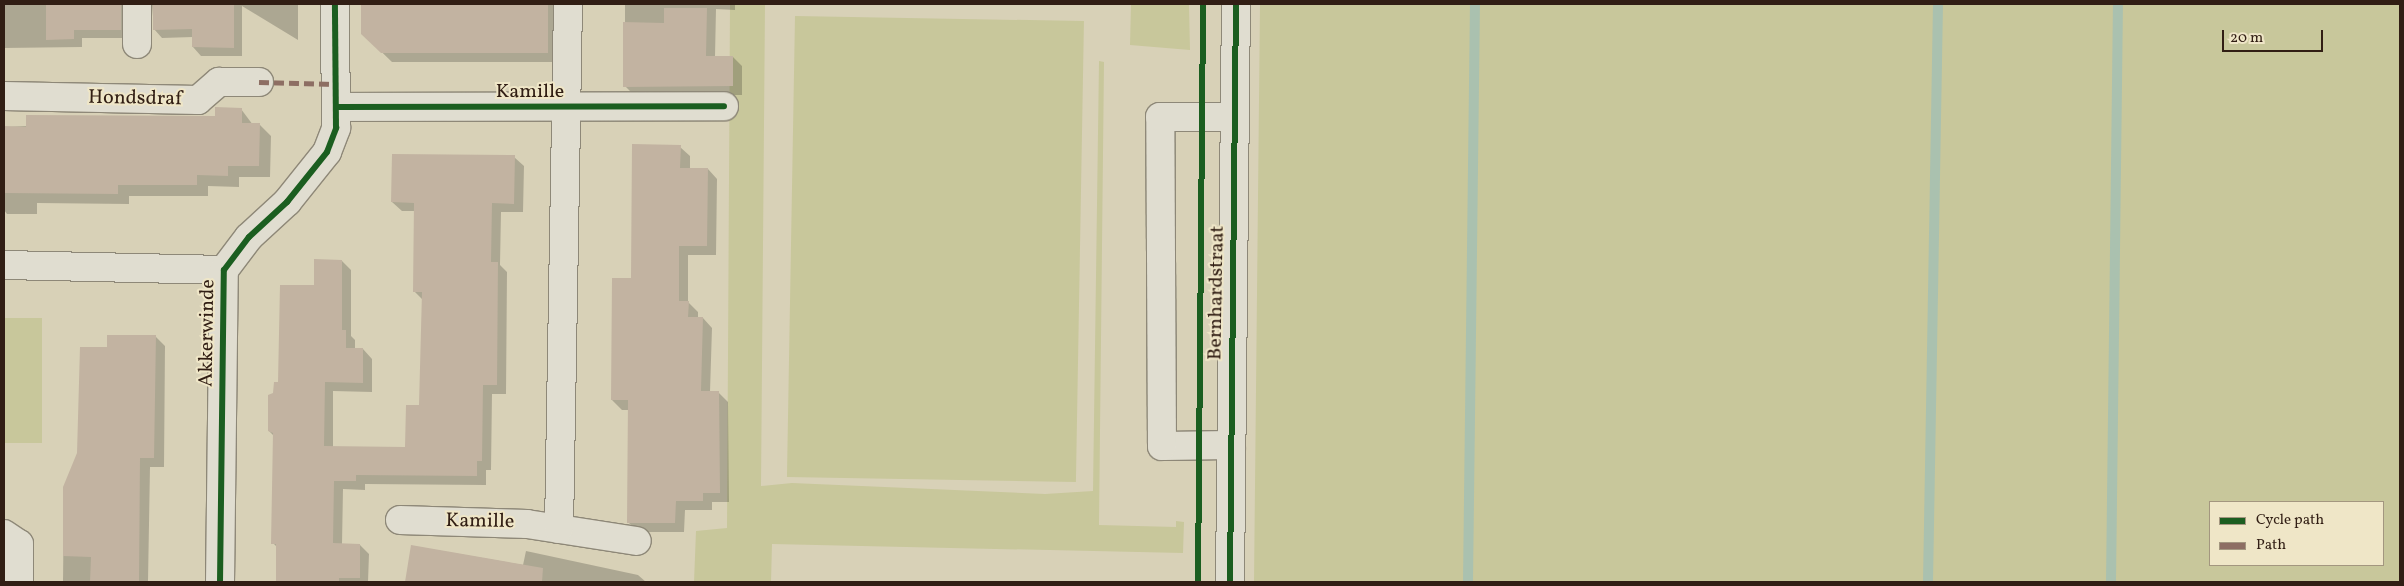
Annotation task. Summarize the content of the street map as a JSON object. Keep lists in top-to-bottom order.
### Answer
{
  "streets": {
    "street": [
      "Kamille",
      "Hondsdraf",
      "Bernhardstraat",
      "Akkerwinde"
    ]
  },
  "crossings": [
    ["Kamille", "Akkerwinde"]
  ],
  "legend": ["Cycle path", "Path"],
  "scale_bar": "20 m"
}
